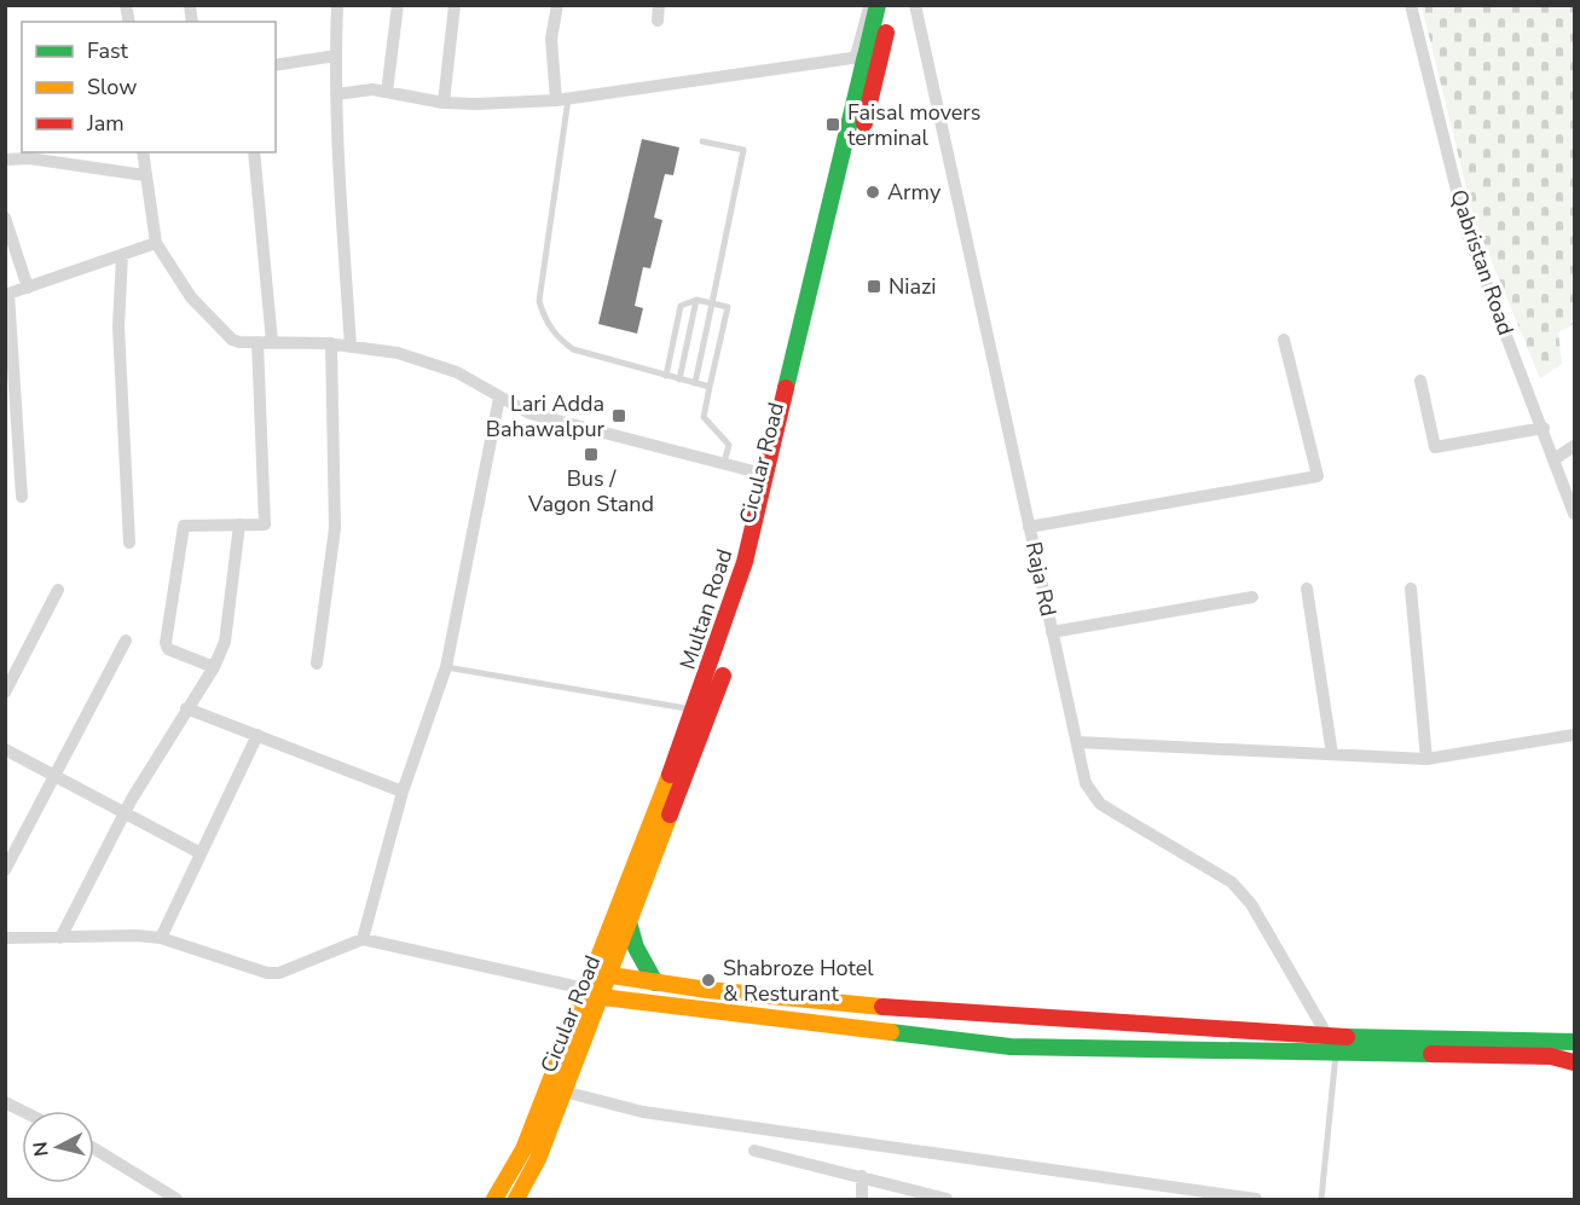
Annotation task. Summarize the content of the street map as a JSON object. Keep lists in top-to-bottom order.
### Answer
{
  "streets": {
    "main road": ["Cicular Road", "Multan Road"],
    "street": ["Qabristan Road", "Raja Rd"]
  },
  "crossings": [
    ["Cicular Road", "Multan Road"]
  ],
  "places": {
    "transit": [
      "Faisal movers terminal",
      "Niazi",
      "Lari Adda Bahawalpur",
      "Bus / Vagon Stand"
    ],
    "other": ["Army", "Shabroze Hotel & Resturant"]
  },
  "legend": ["Fast", "Slow", "Jam"],
  "north": "left"
}
